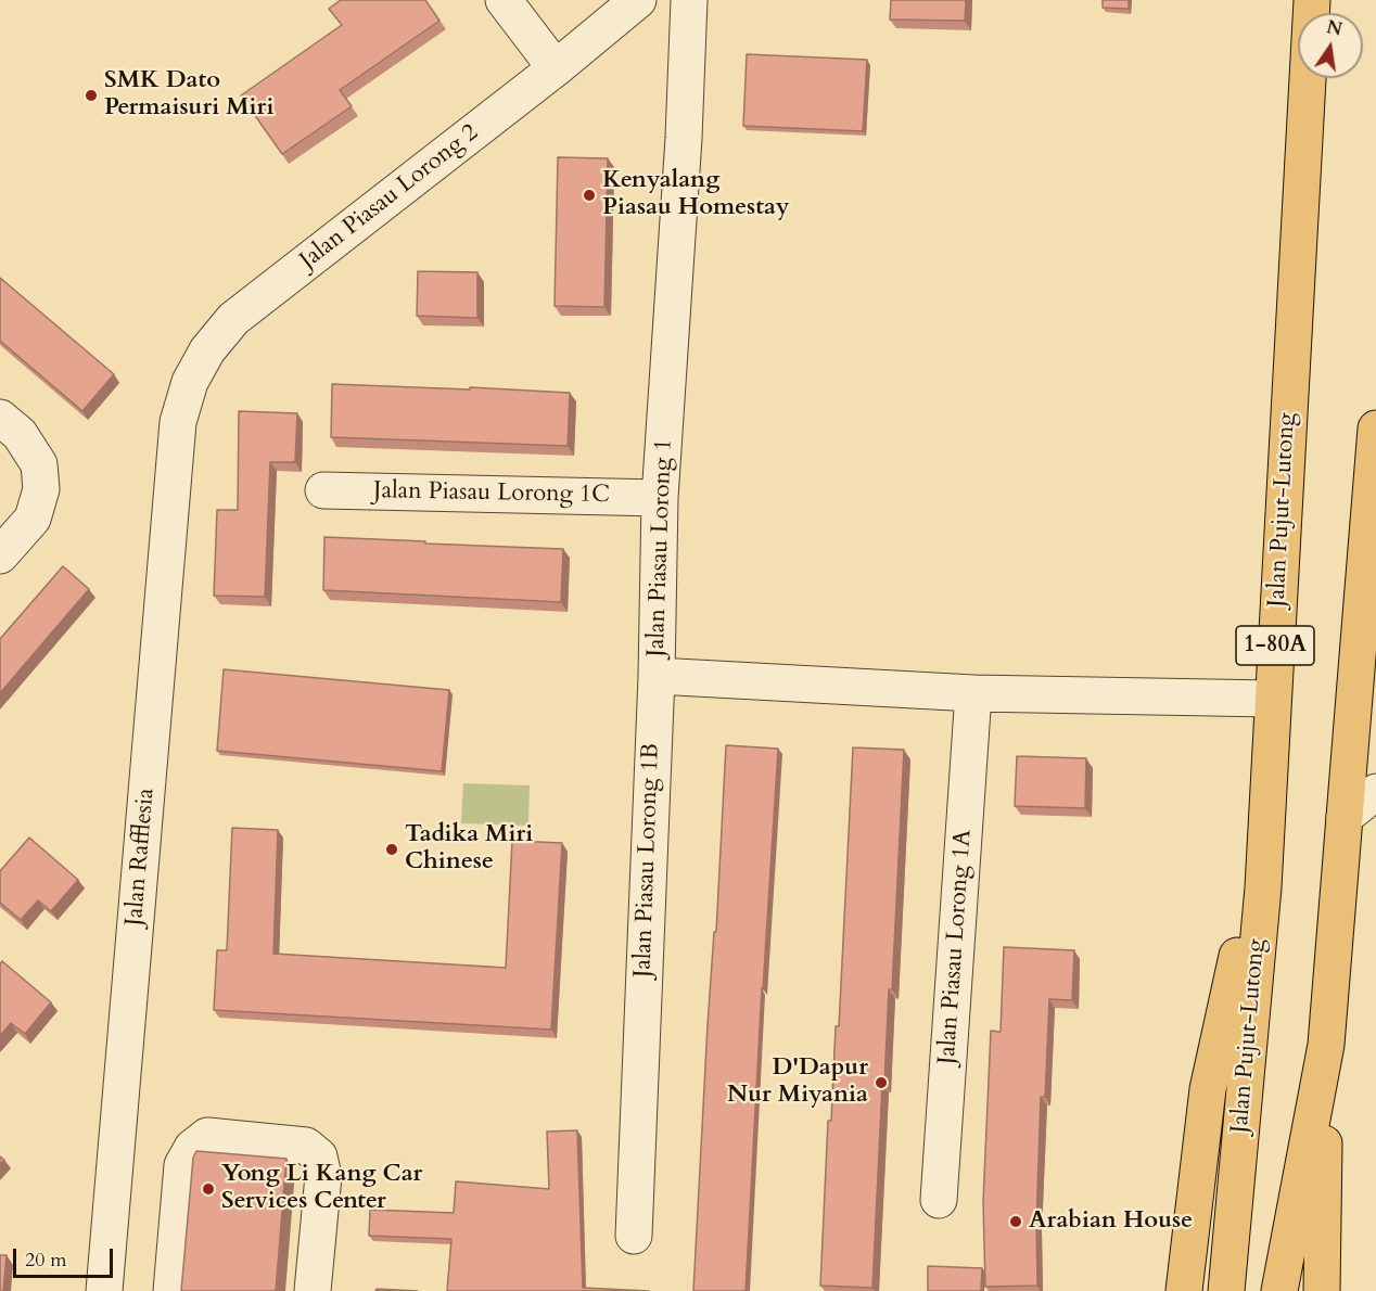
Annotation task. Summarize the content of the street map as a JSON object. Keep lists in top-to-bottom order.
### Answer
{
  "streets": {
    "highway": ["Jalan Pujut-Lutong", "1-80A"],
    "street": [
      "Jalan Piasau Lorong 2",
      "Jalan Piasau Lorong 1C",
      "Jalan Piasau Lorong 1",
      "Jalan Rafflesia",
      "Jalan Piasau Lorong 1B",
      "Jalan Piasau Lorong 1A"
    ]
  },
  "crossings": [
    ["Jalan Piasau Lorong 2", "Jalan Rafflesia"],
    ["Jalan Piasau Lorong 1C", "Jalan Piasau Lorong 1"],
    ["Jalan Pujut-Lutong", "Jalan Piasau Lorong 1"],
    ["Jalan Piasau Lorong 1", "Jalan Piasau Lorong 1B"],
    ["Jalan Piasau Lorong 1", "Jalan Piasau Lorong 1A"]
  ],
  "places": [
    "SMK Dato Permaisuri Miri",
    "Kenyalang Piasau Homestay",
    "Tadika Miri Chinese",
    "D'Dapur Nur Miyania",
    "Yong Li Kang Car Services Center",
    "Arabian House"
  ],
  "scale_bar": "20 m",
  "north": "top"
}
